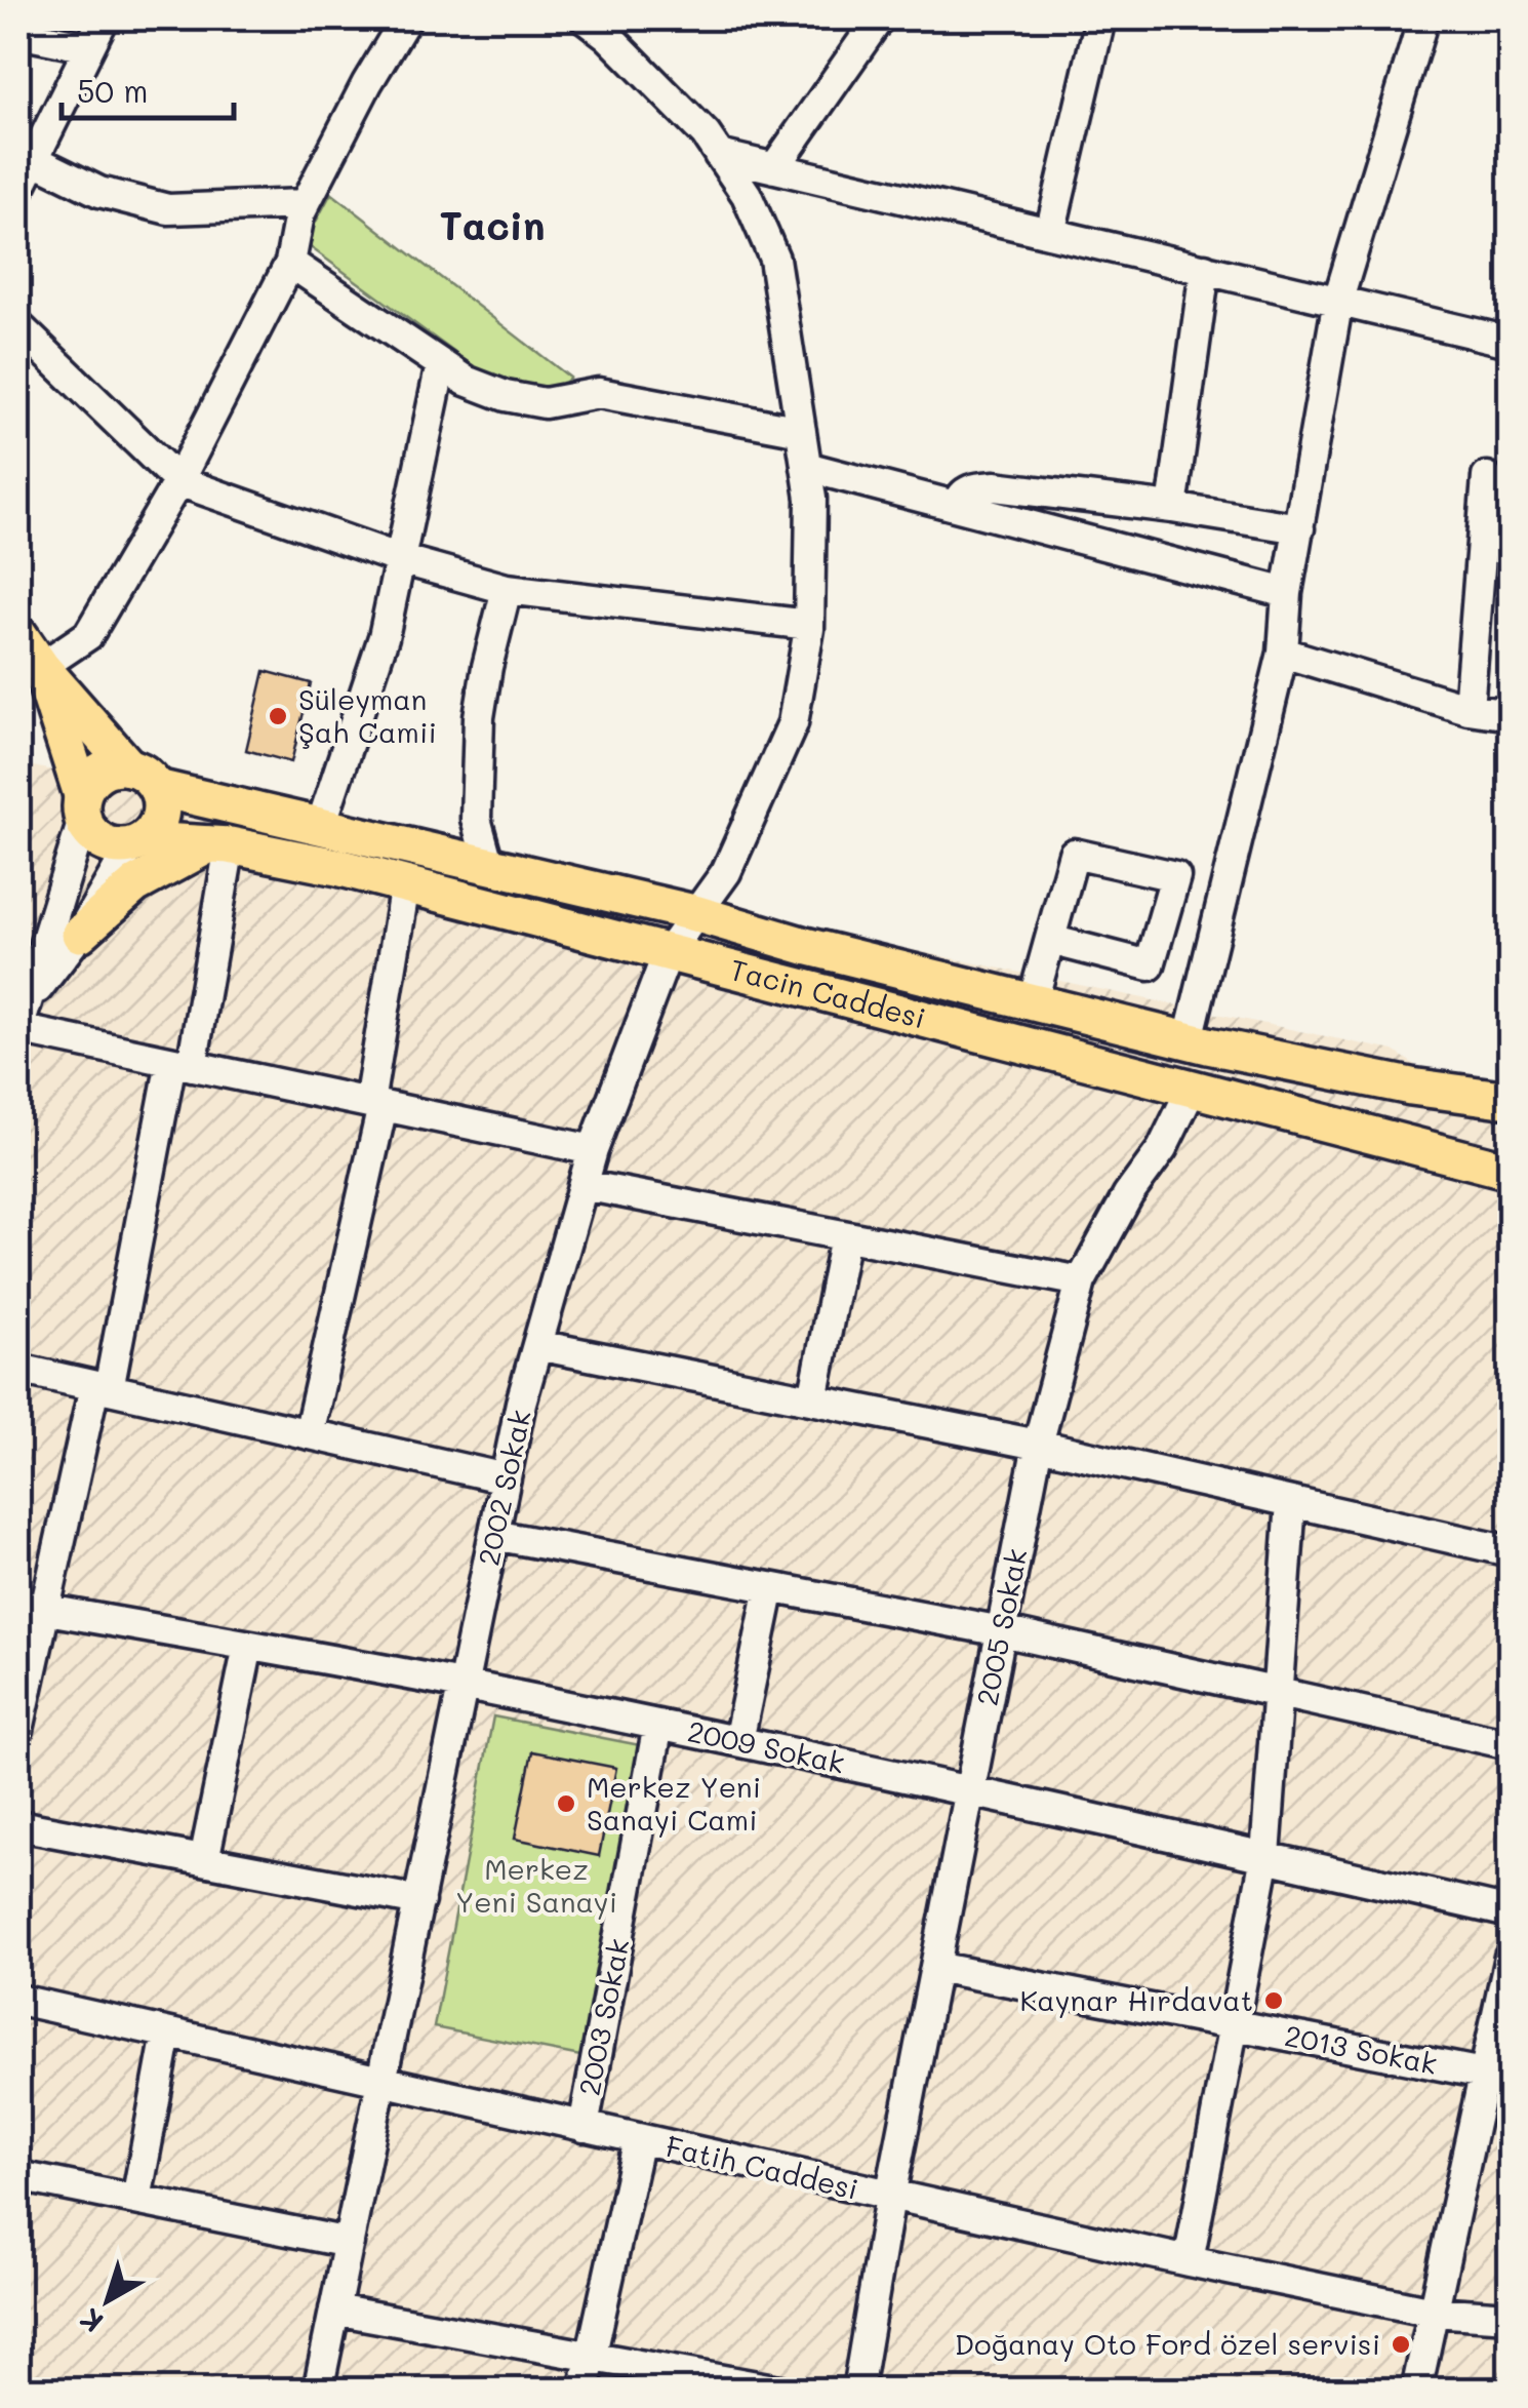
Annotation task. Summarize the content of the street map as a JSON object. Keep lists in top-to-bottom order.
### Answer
{
  "streets": {
    "main road": ["Tacin Caddesi"],
    "street": [
      "2002 Sokak",
      "2005 Sokak",
      "2009 Sokak",
      "2003 Sokak",
      "2013 Sokak",
      "Fatih Caddesi"
    ]
  },
  "crossings": [
    ["Tacin Caddesi", "2002 Sokak"],
    ["Tacin Caddesi", "2005 Sokak"],
    ["2002 Sokak", "2009 Sokak"],
    ["2002 Sokak", "Fatih Caddesi"],
    ["2005 Sokak", "2009 Sokak"],
    ["2005 Sokak", "2013 Sokak"],
    ["2005 Sokak", "Fatih Caddesi"],
    ["2009 Sokak", "2003 Sokak"],
    ["2003 Sokak", "Fatih Caddesi"]
  ],
  "districts": ["Tacin"],
  "parks": ["Merkez Yeni Sanayi"],
  "places": [
    "Süleyman Şah Camii",
    "Merkez Yeni Sanayi Cami",
    "Kaynar Hırdavat",
    "Doğanay Oto Ford özel servisi"
  ],
  "scale_bar": "50 m",
  "north": "bottom left"
}
